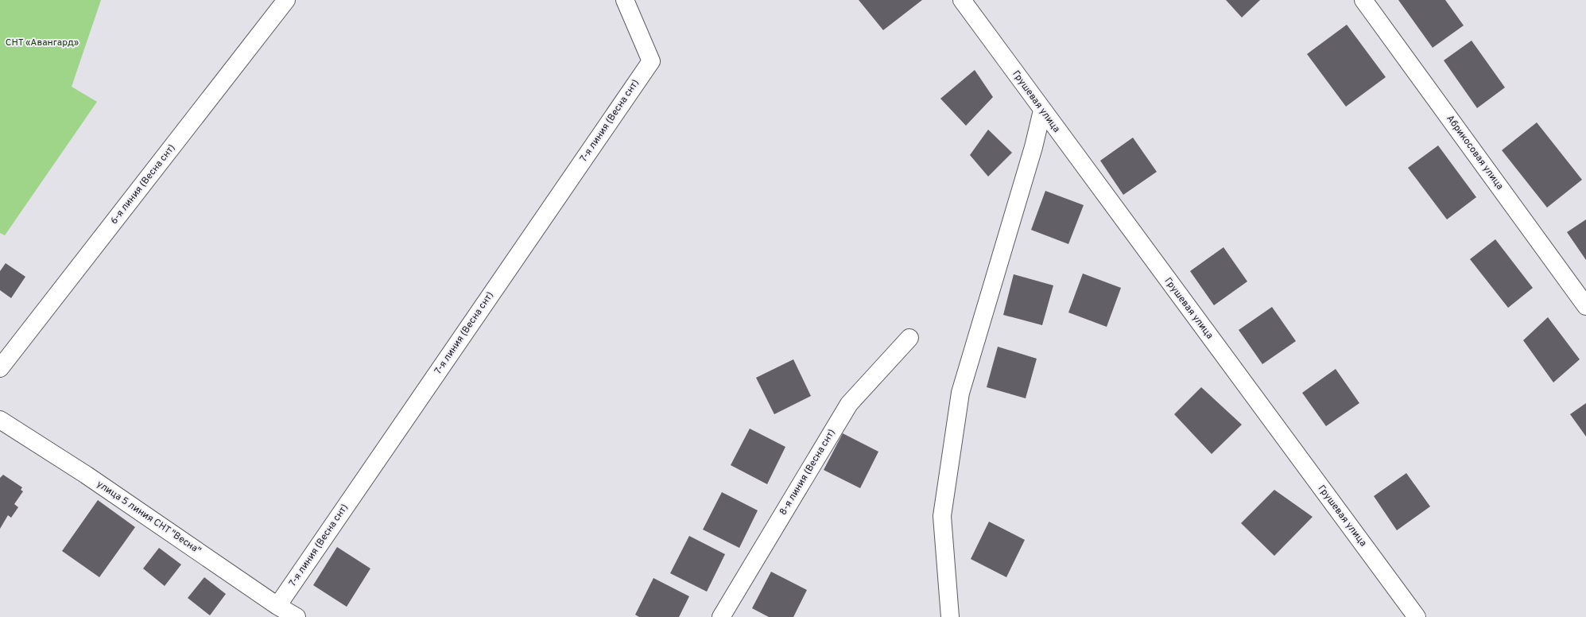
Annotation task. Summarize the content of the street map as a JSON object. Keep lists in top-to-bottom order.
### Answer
{
  "streets": {
    "street": [
      "Грушевая улица",
      "7-я линия (Весна снт)",
      "Абрикосовая улица",
      "6-я линия (Весна снт)",
      "8-я линия (Весна снт)",
      "улица 5 линия СНТ \"Весна\""
    ]
  },
  "crossings": [
    ["7-я линия (Весна снт)", "улица 5 линия СНТ \"Весна\""]
  ],
  "parks": ["СНТ «Авангард»"]
}
